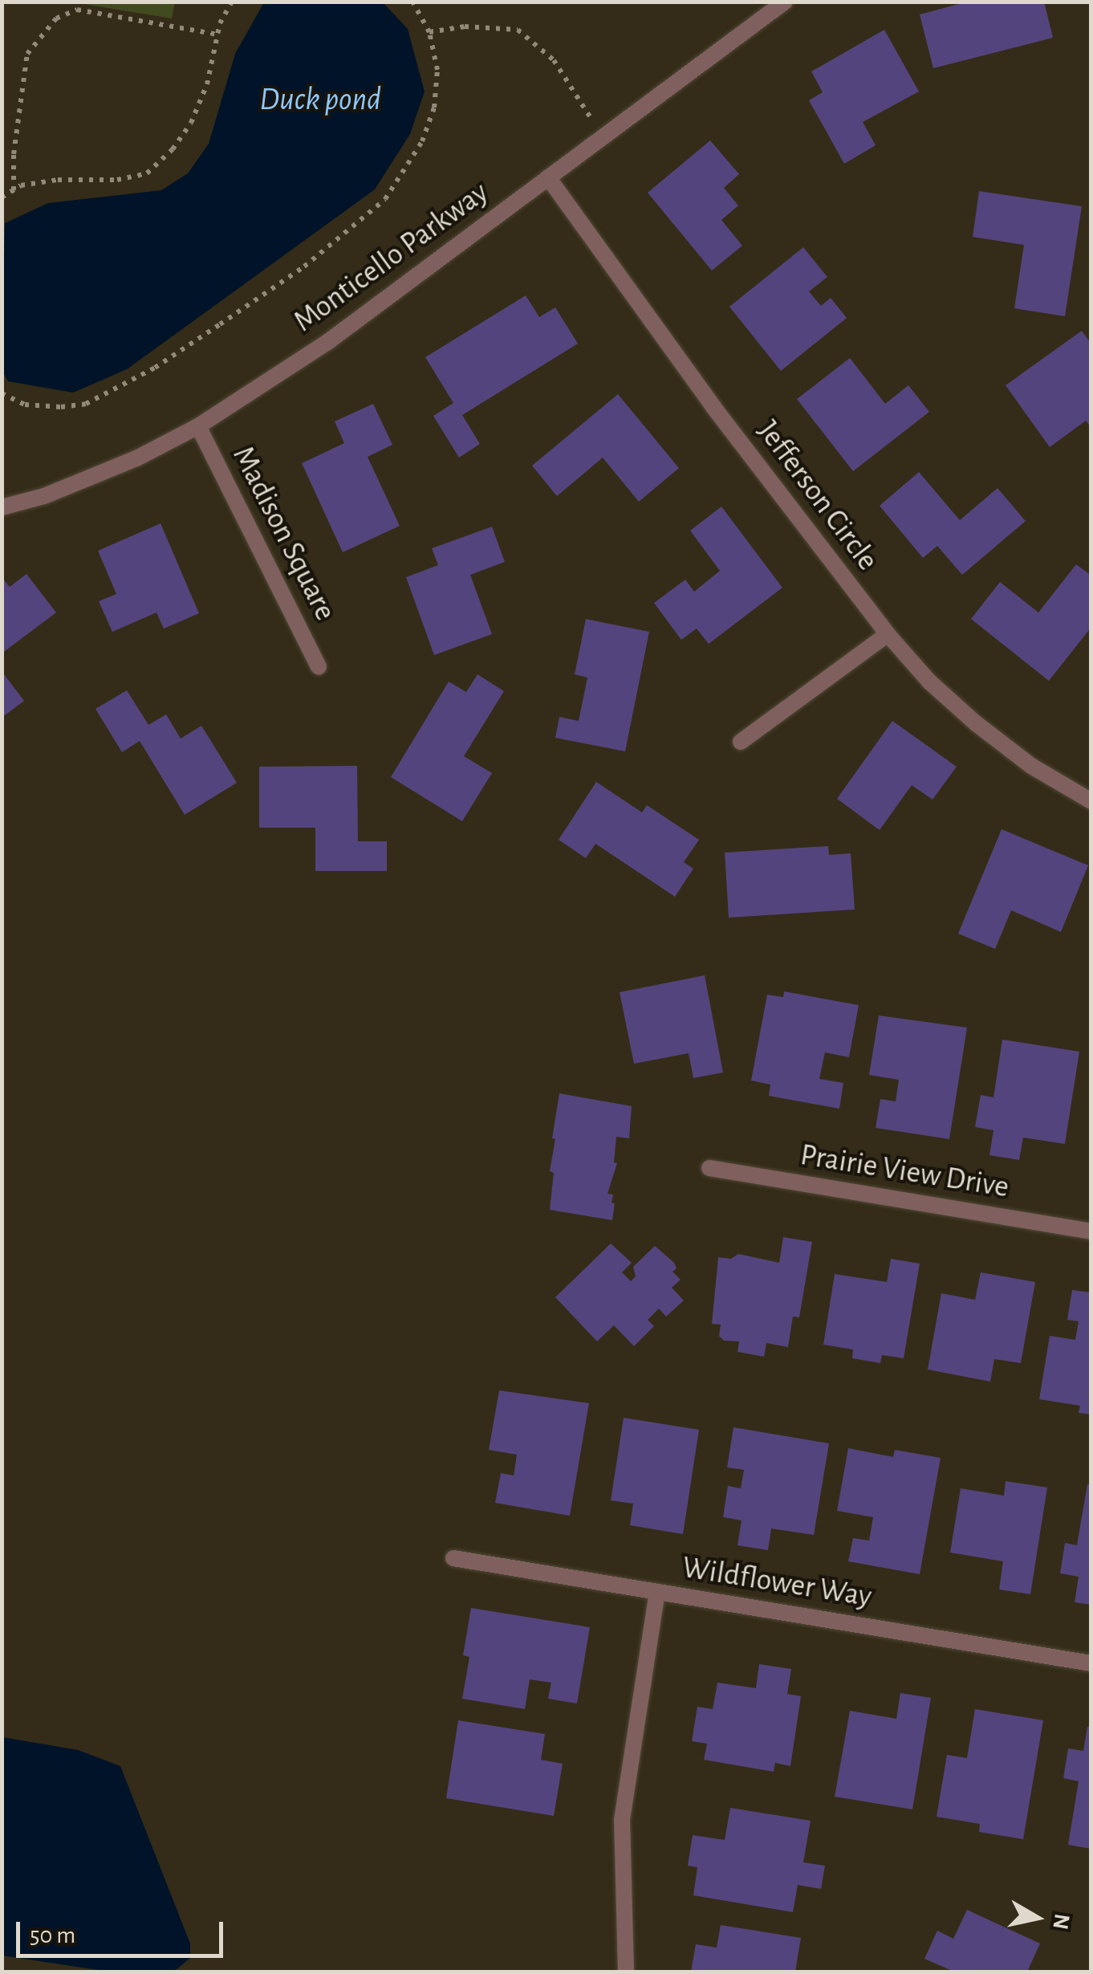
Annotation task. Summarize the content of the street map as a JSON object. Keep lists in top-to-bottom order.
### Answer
{
  "streets": {
    "street": [
      "Monticello Parkway",
      "Jefferson Circle",
      "Madison Square",
      "Prairie View Drive",
      "Wildflower Way"
    ]
  },
  "crossings": [
    ["Monticello Parkway", "Jefferson Circle"],
    ["Monticello Parkway", "Madison Square"]
  ],
  "water": ["Duck pond"],
  "scale_bar": "50 m",
  "north": "right"
}
